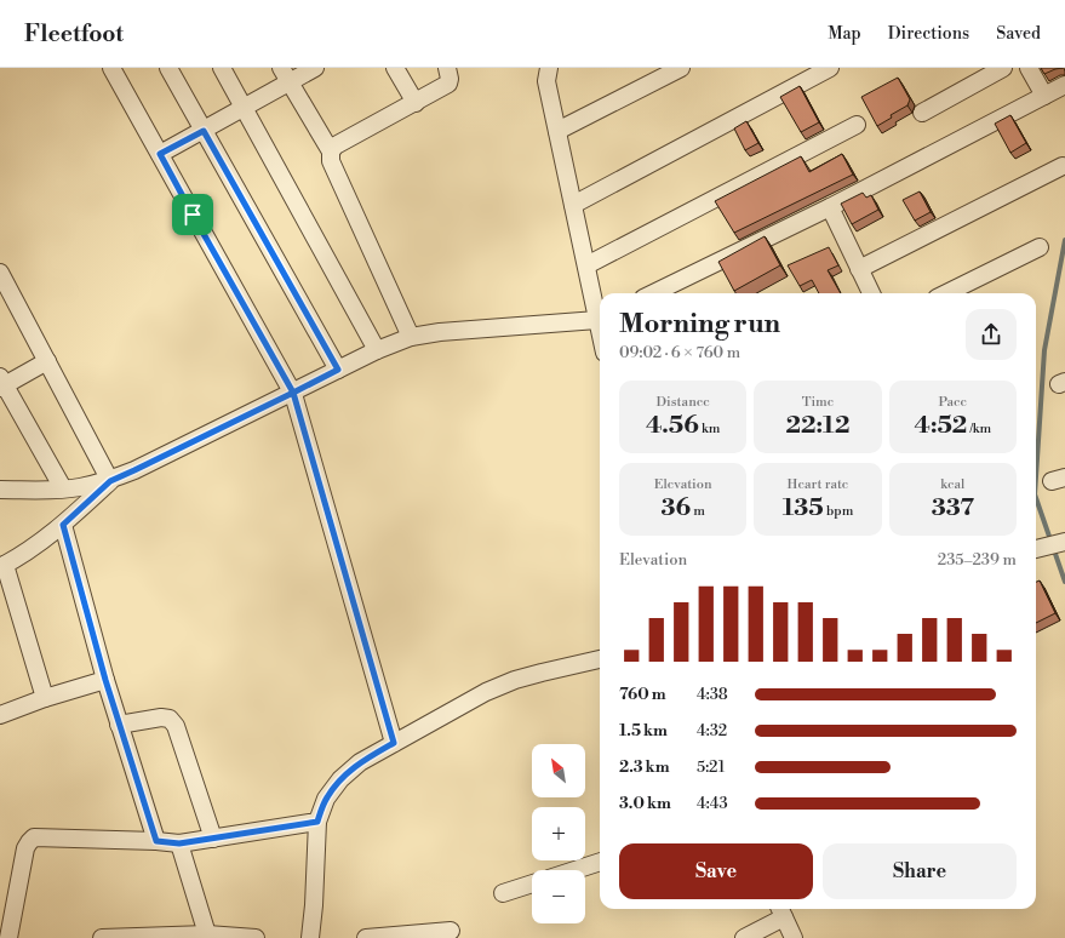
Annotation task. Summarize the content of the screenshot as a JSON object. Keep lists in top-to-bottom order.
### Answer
{
  "north": "top left",
  "page": {
    "header": "Fleetfoot",
    "nav": ["Map", "Directions", "Saved"],
    "heading": ["Morning run", "09:02 · 6 × 760 m"],
    "stats": [
      ["Distance", "4.56 km"],
      ["Time", "22:12"],
      ["Pace", "4:52 /km"],
      ["Elevation", "36 m"],
      ["Heart rate", "135 bpm"],
      ["kcal", "337"]
    ],
    "chart": ["Elevation", "235–239 m"],
    "list": [
      {
        "name": "760 m",
        "note": "4:38"
      },
      {
        "name": "1.5 km",
        "note": "4:32"
      },
      {
        "name": "2.3 km",
        "note": "5:21"
      },
      {
        "name": "3.0 km",
        "note": "4:43"
      }
    ],
    "map_buttons": ["+", "−"],
    "buttons": ["Save", "Share"]
  }
}
